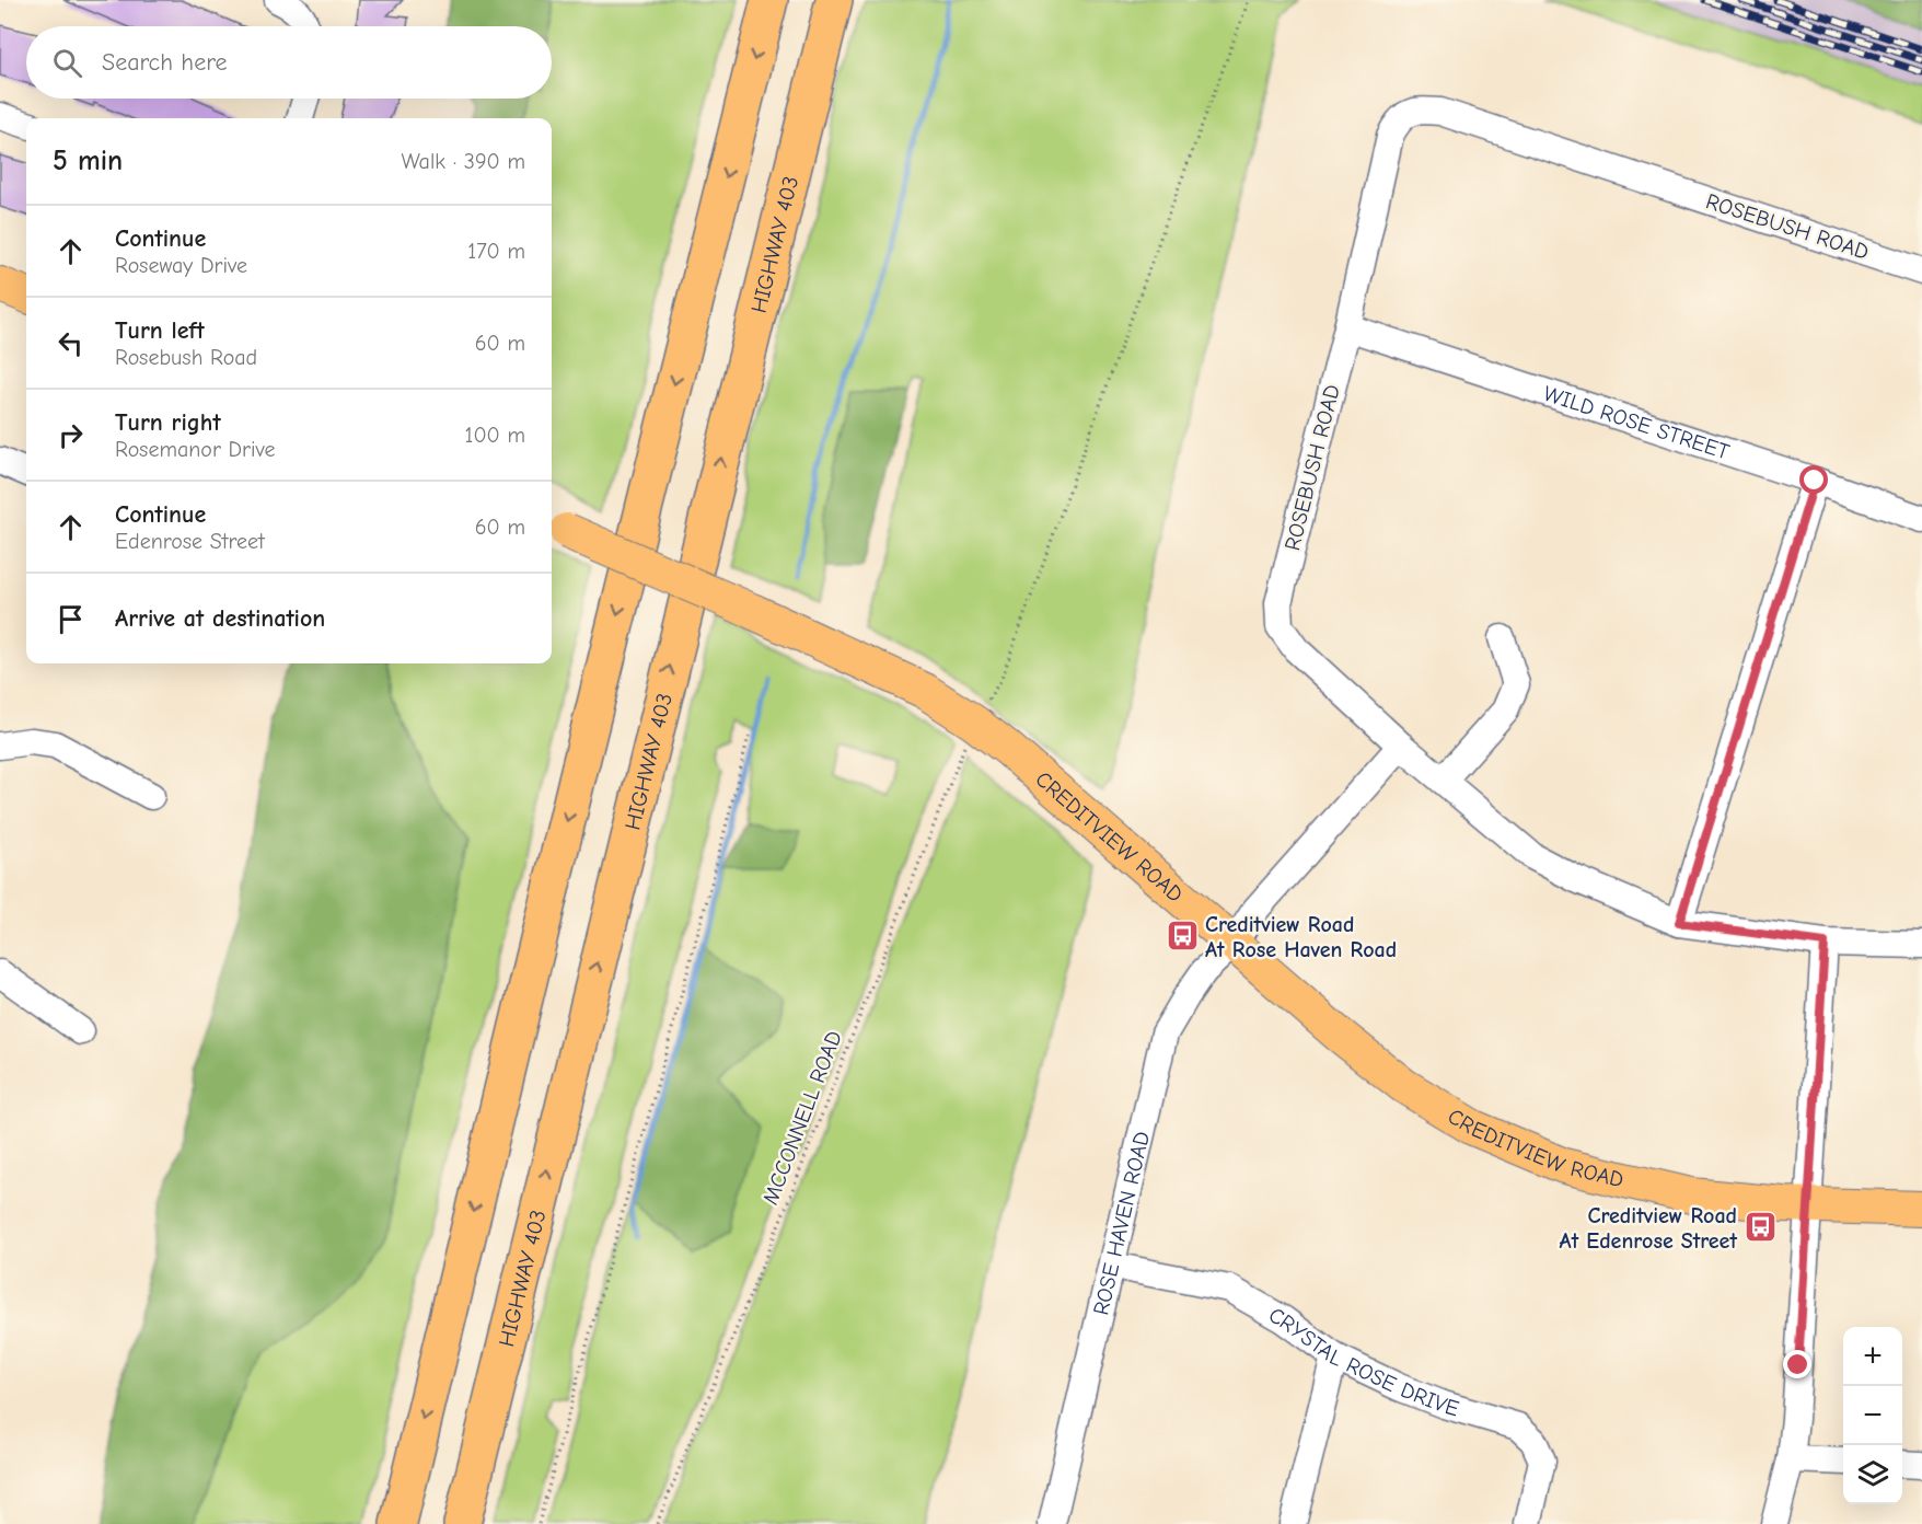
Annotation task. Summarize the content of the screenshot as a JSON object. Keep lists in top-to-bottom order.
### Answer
{
  "streets": {
    "highway": ["HIGHWAY 403"],
    "main road": ["CREDITVIEW ROAD"],
    "street": [
      "ROSEBUSH ROAD",
      "WILD ROSE STREET",
      "ROSE HAVEN ROAD",
      "CRYSTAL ROSE DRIVE"
    ],
    "path": ["MCCONNELL ROAD"]
  },
  "crossings": [
    ["ROSEBUSH ROAD", "WILD ROSE STREET"],
    ["ROSEBUSH ROAD", "ROSE HAVEN ROAD"],
    ["CREDITVIEW ROAD", "MCCONNELL ROAD"],
    ["CREDITVIEW ROAD", "ROSE HAVEN ROAD"],
    ["ROSE HAVEN ROAD", "CRYSTAL ROSE DRIVE"]
  ],
  "places": {
    "bus stop": ["Creditview Road At Rose Haven Road", "Creditview Road At Edenrose Street"]
  },
  "page": {
    "search": "Search here",
    "heading": ["5 min", "Walk · 390 m"],
    "list": [
      ["Continue", "Roseway Drive", "170 m"],
      ["Turn left", "Rosebush Road", "60 m"],
      ["Turn right", "Rosemanor Drive", "100 m"],
      ["Continue", "Edenrose Street", "60 m"],
      "Arrive at destination"
    ],
    "map_buttons": ["+", "−"]
  }
}
